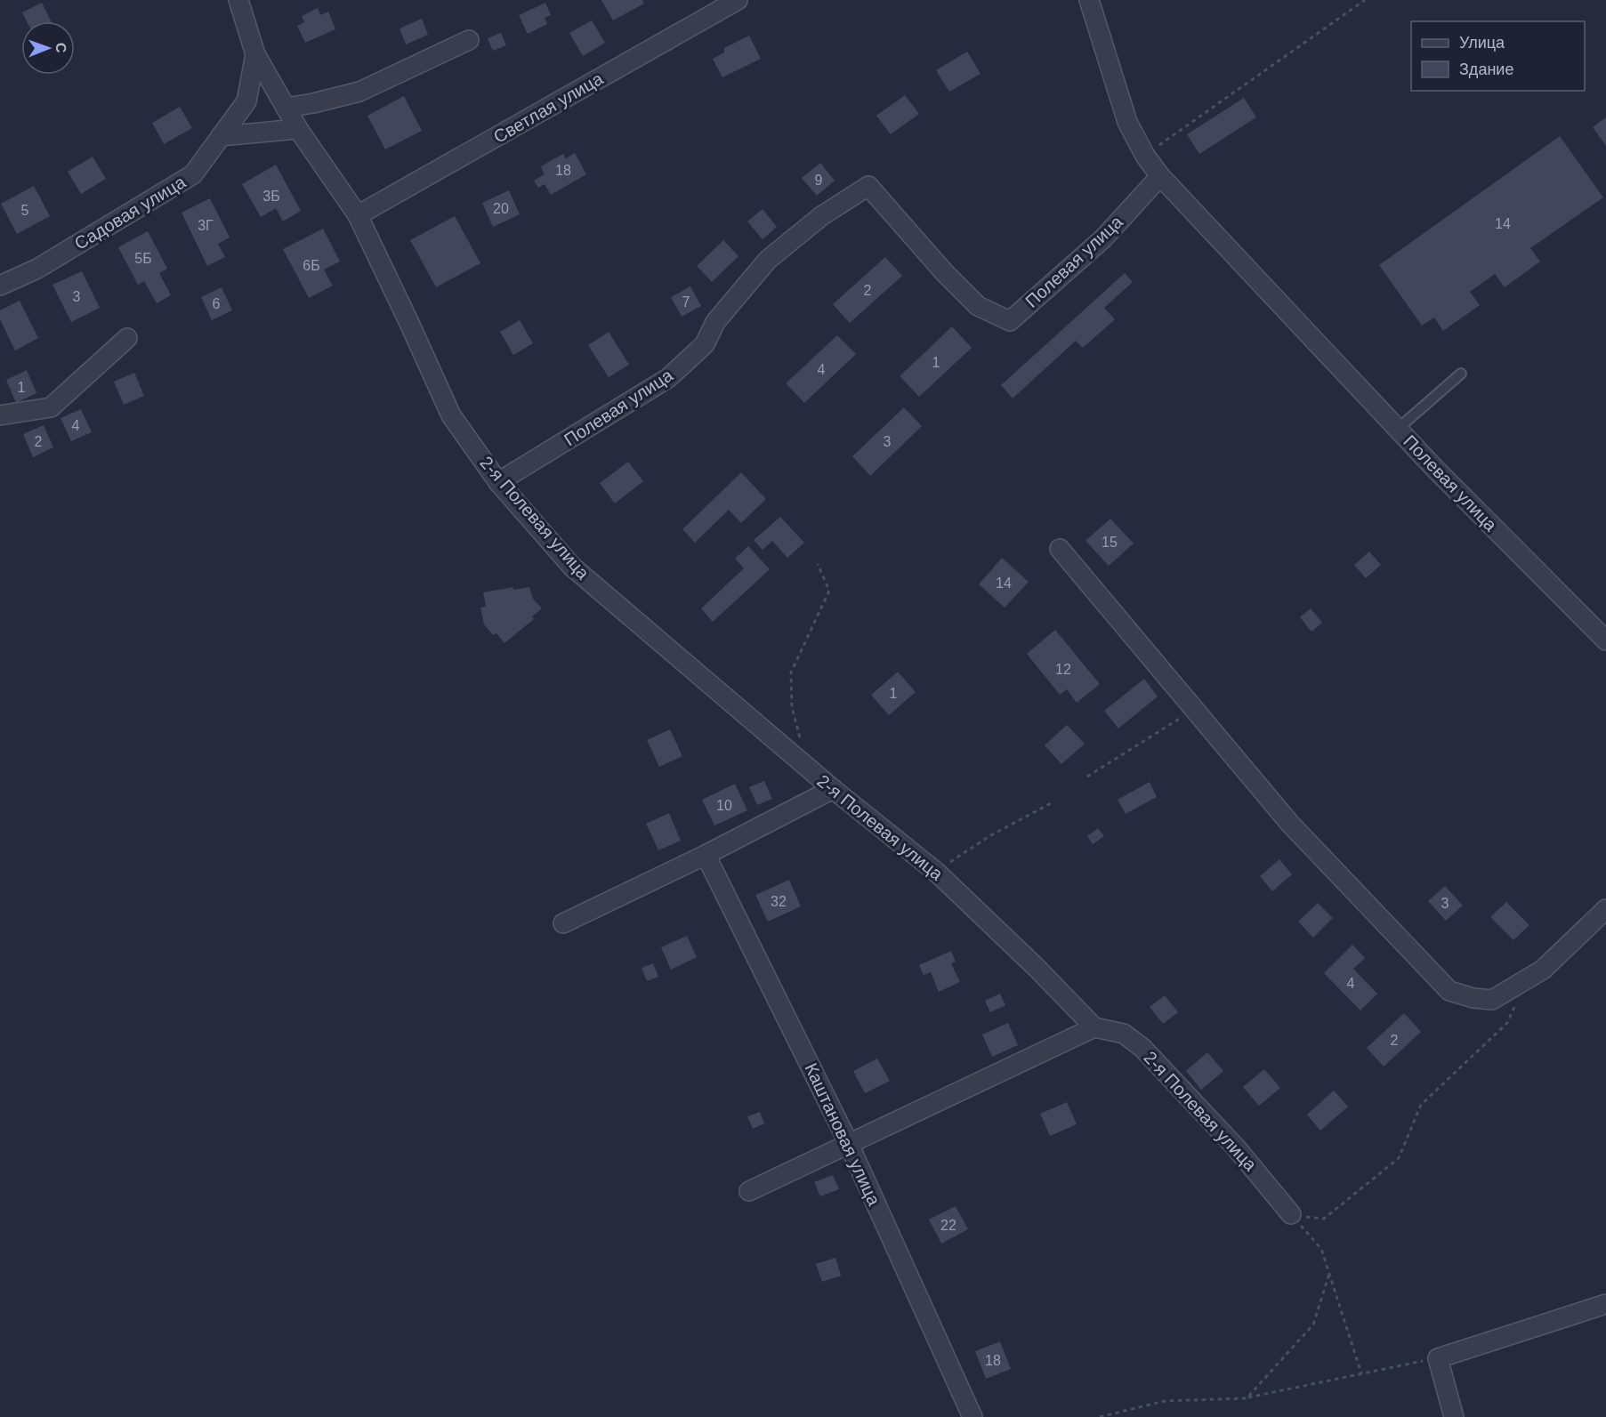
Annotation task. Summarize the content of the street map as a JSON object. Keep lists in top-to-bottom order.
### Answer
{
  "streets": {
    "street": [
      "Светлая улица",
      "Садовая улица",
      "Полевая улица",
      "2-я Полевая улица",
      "Каштановая улица"
    ]
  },
  "crossings": [
    ["Светлая улица", "2-я Полевая улица"],
    ["Садовая улица", "2-я Полевая улица"],
    ["Полевая улица", "2-я Полевая улица"]
  ],
  "house_numbers": [
    "18",
    "9",
    "3Б",
    "20",
    "5",
    "14",
    "3Г",
    "5Б",
    "6Б",
    "2",
    "3",
    "7",
    "6",
    "1",
    "4",
    "1",
    "4",
    "2",
    "3",
    "15",
    "14",
    "12",
    "1",
    "10",
    "32",
    "3",
    "4",
    "2",
    "22",
    "18"
  ],
  "legend": ["Улица", "Здание"],
  "north": "right"
}
